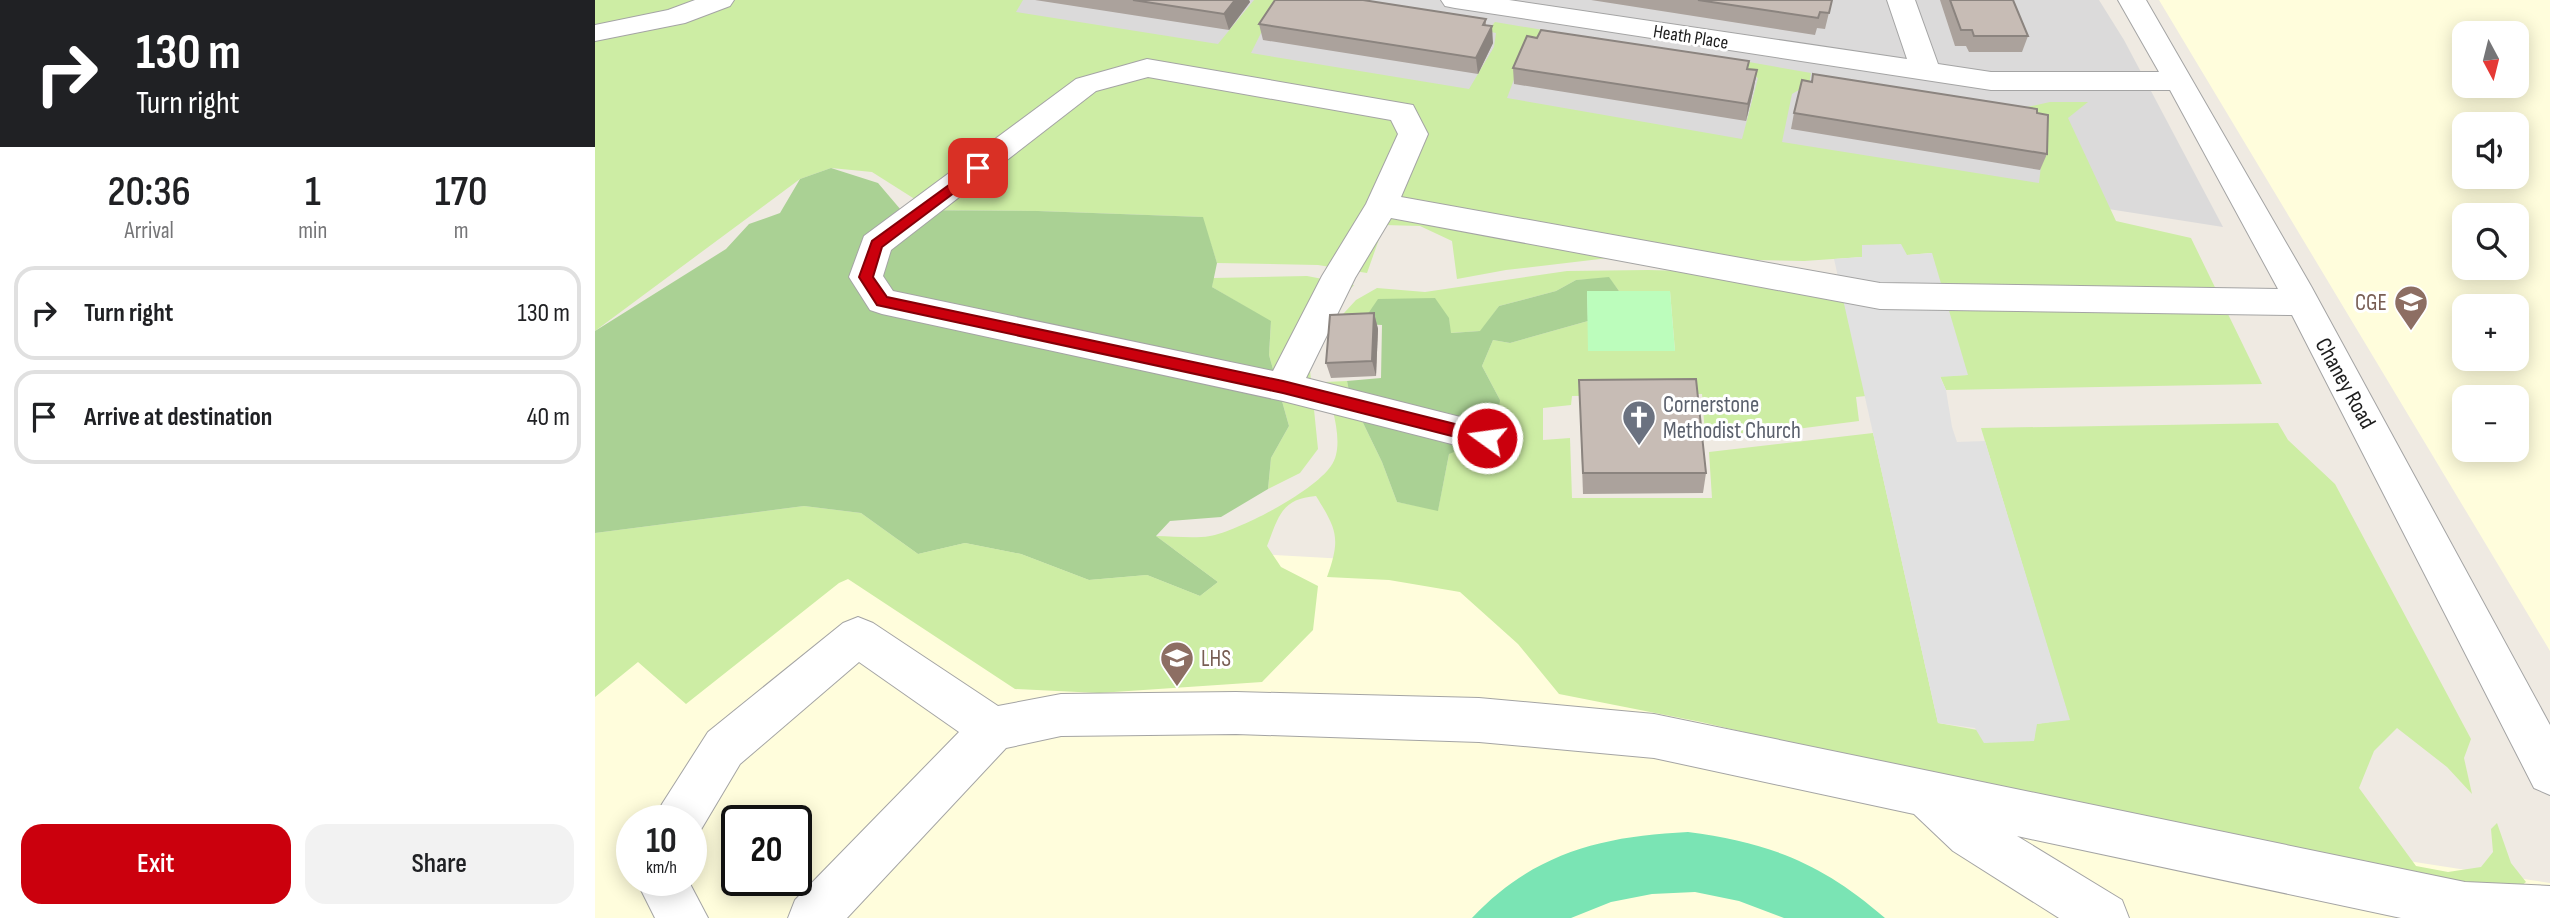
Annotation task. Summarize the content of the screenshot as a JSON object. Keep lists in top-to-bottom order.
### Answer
{
  "streets": {
    "street": ["Heath Place", "Chaney Road"]
  },
  "crossings": [
    ["Heath Place", "Chaney Road"]
  ],
  "places": {
    "school or university": ["CGE", "LHS"],
    "church": ["Cornerstone Methodist Church"]
  },
  "north": "bottom",
  "page": {
    "turn": ["130 m", "Turn right"],
    "map_buttons": ["+", "−"],
    "eta": [
      "20:36",
      "Arrival",
      "1",
      "min",
      "170",
      "m"
    ],
    "list": [
      {
        "name": "Turn right",
        "value": "130 m"
      },
      {
        "name": "Arrive at destination",
        "value": "40 m"
      }
    ],
    "speed": "10 km/h",
    "limit": "20",
    "buttons": ["Exit", "Share"]
  }
}
